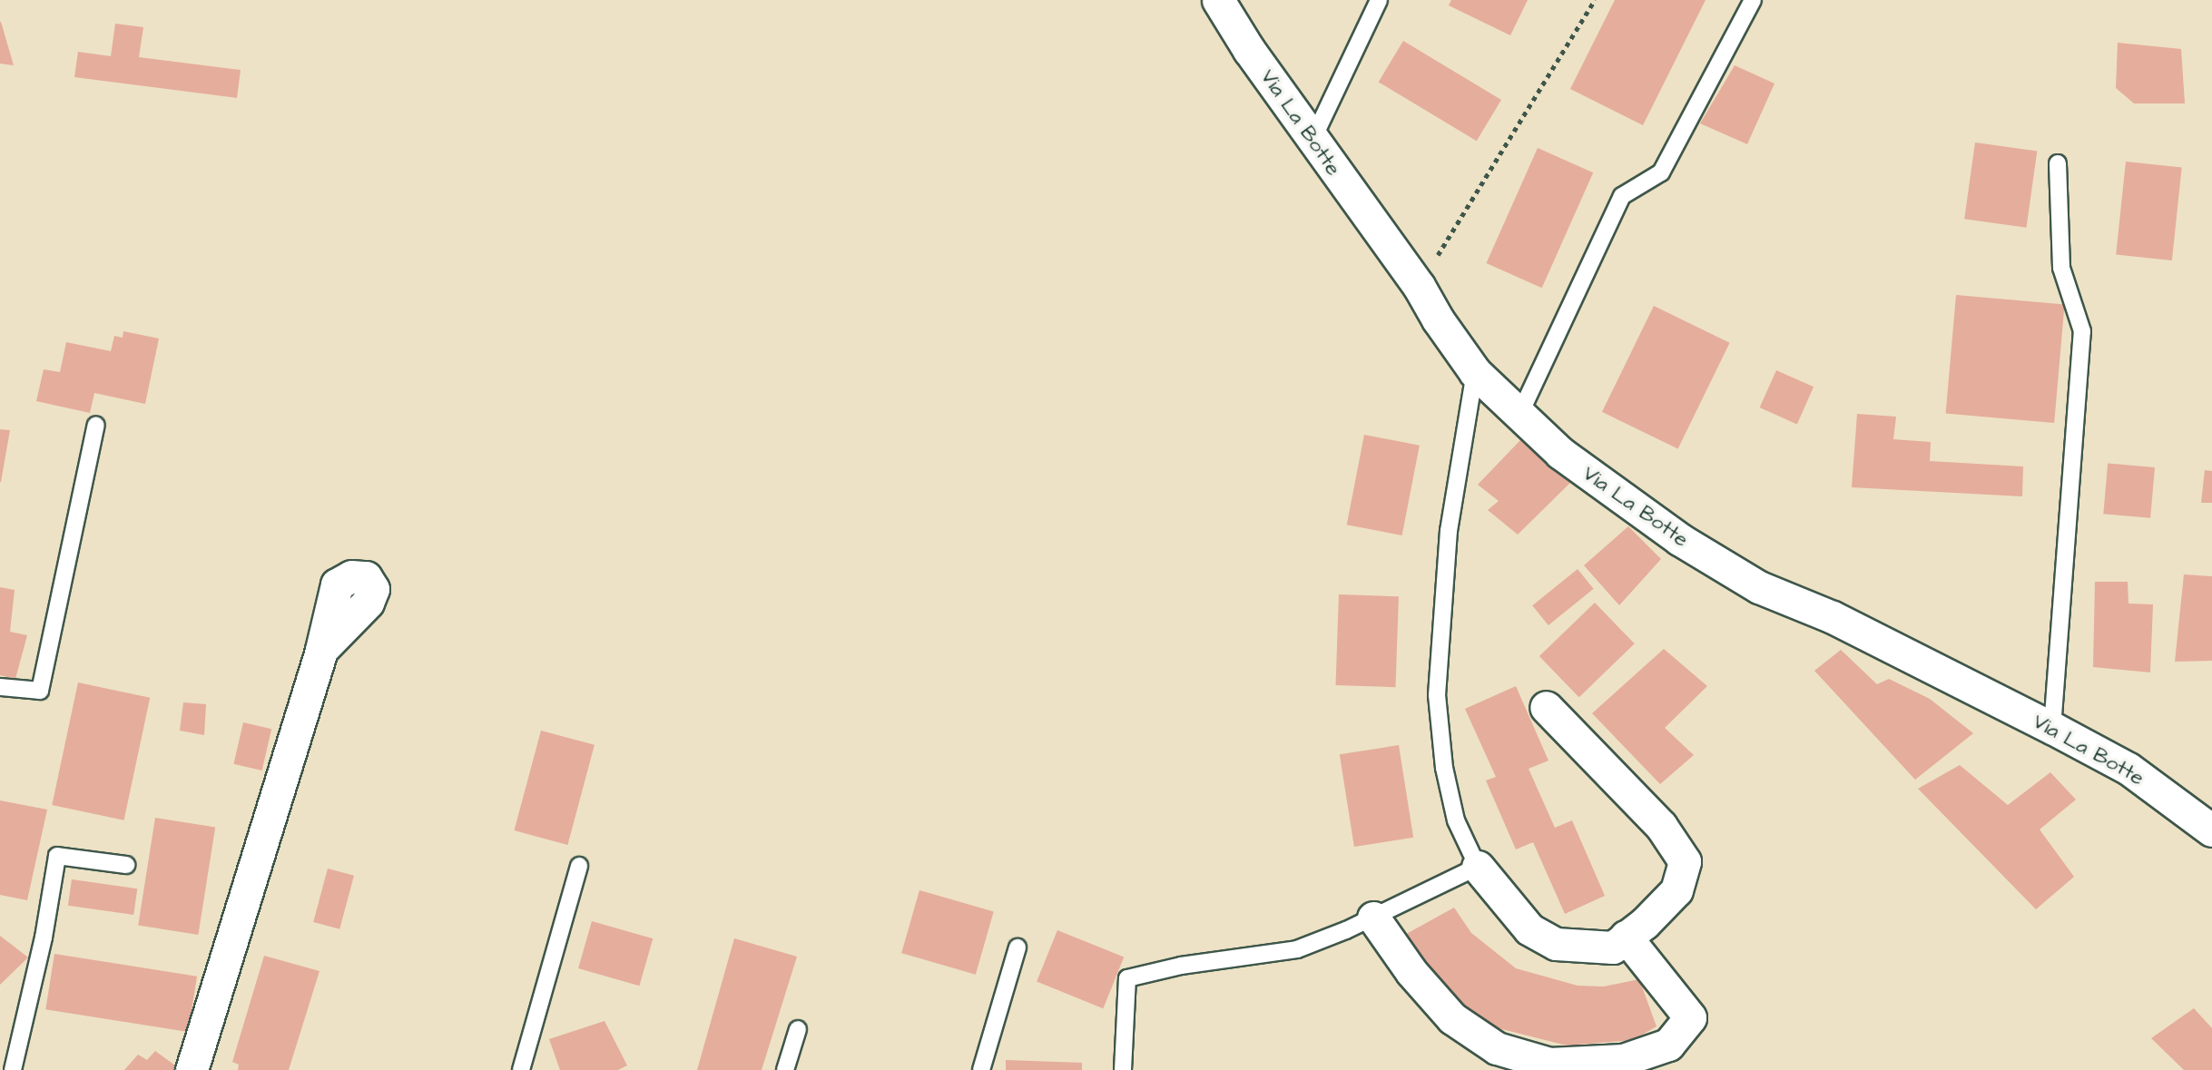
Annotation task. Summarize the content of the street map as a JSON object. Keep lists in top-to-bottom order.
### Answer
{
  "streets": {
    "street": ["Via La Botte"]
  }
}
